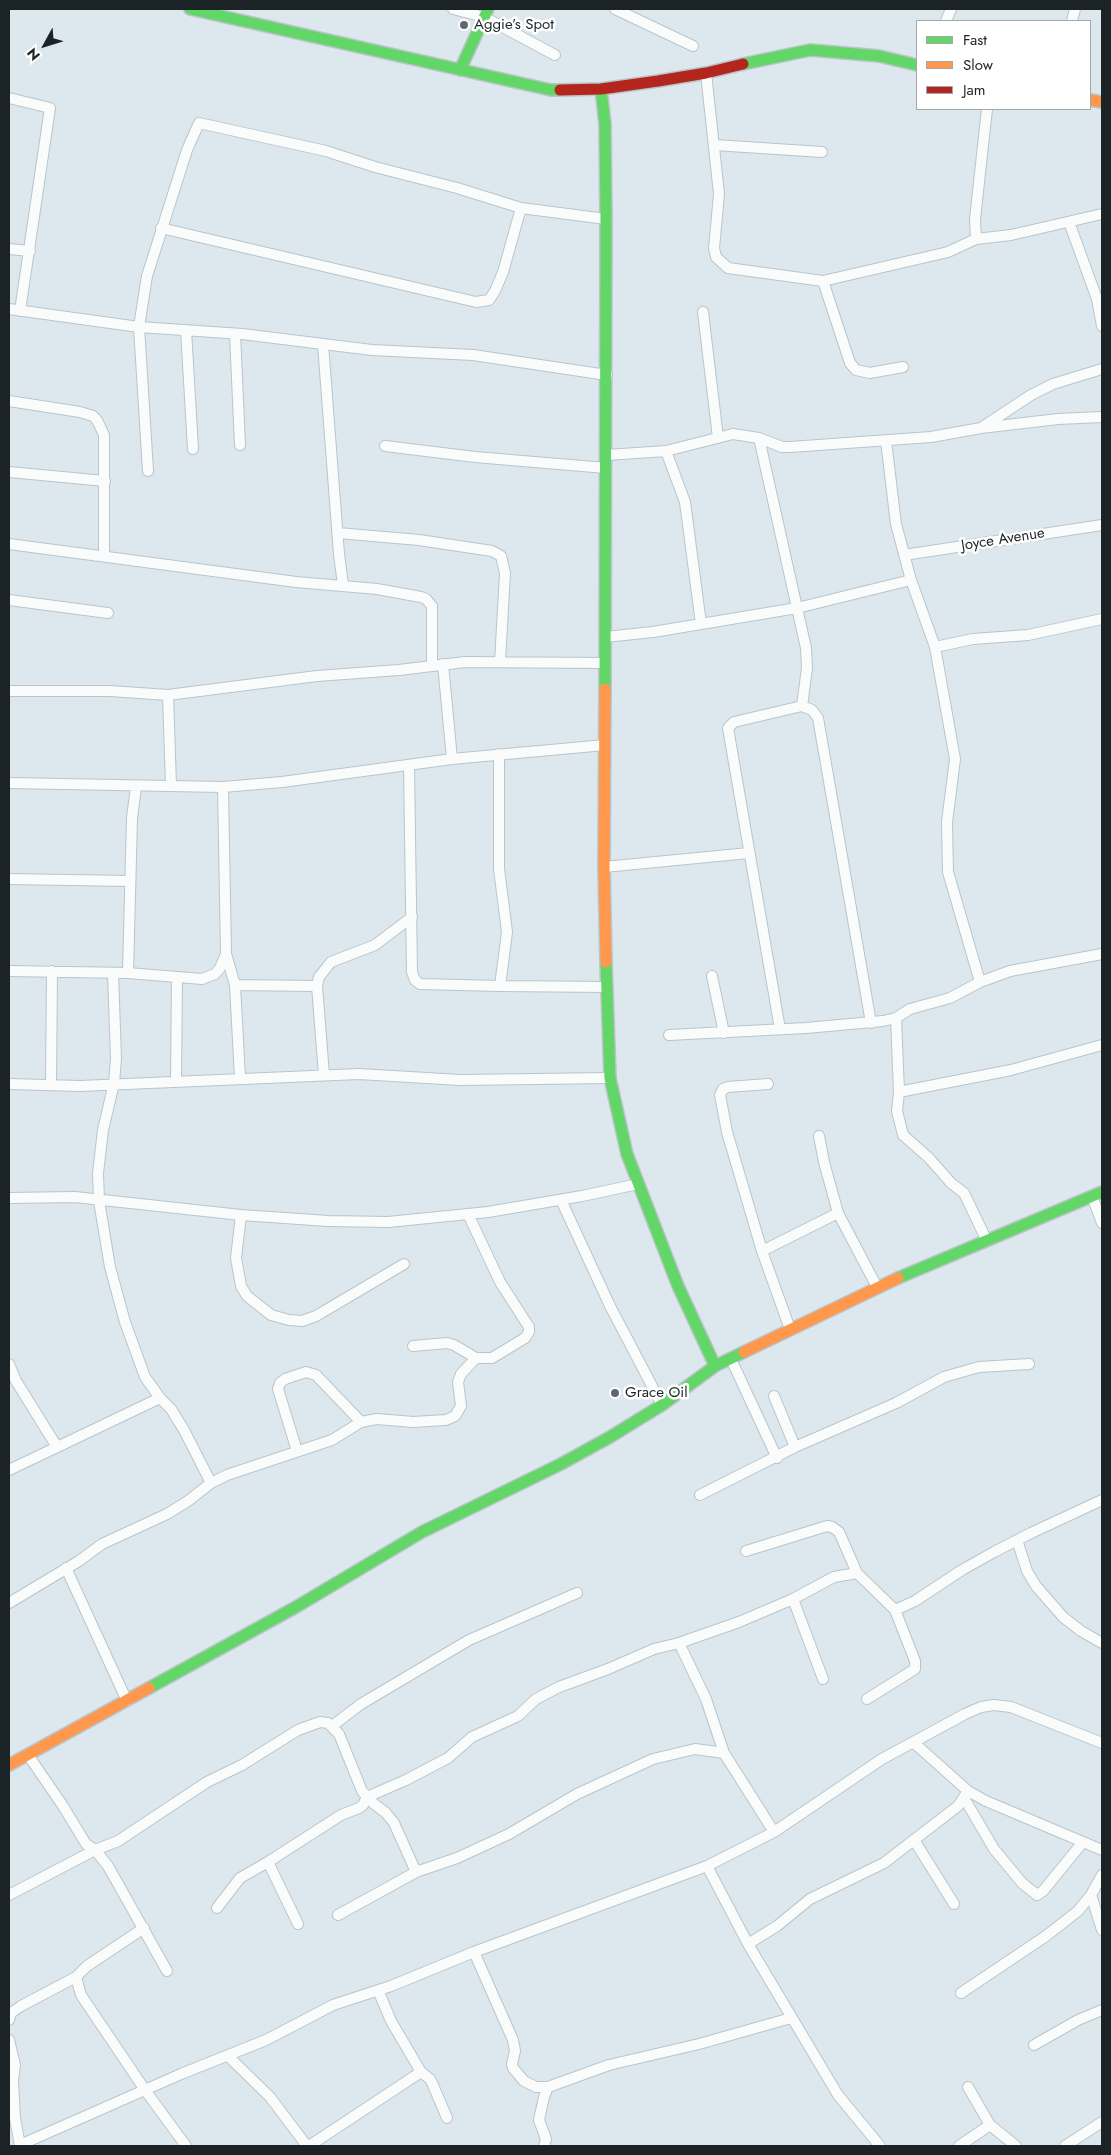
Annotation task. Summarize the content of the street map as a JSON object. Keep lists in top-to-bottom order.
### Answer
{
  "streets": {
    "street": ["Joyce Avenue"]
  },
  "places": ["Aggie’s Spot", "Grace Oil"],
  "legend": ["Fast", "Slow", "Jam"],
  "north": "bottom left"
}
